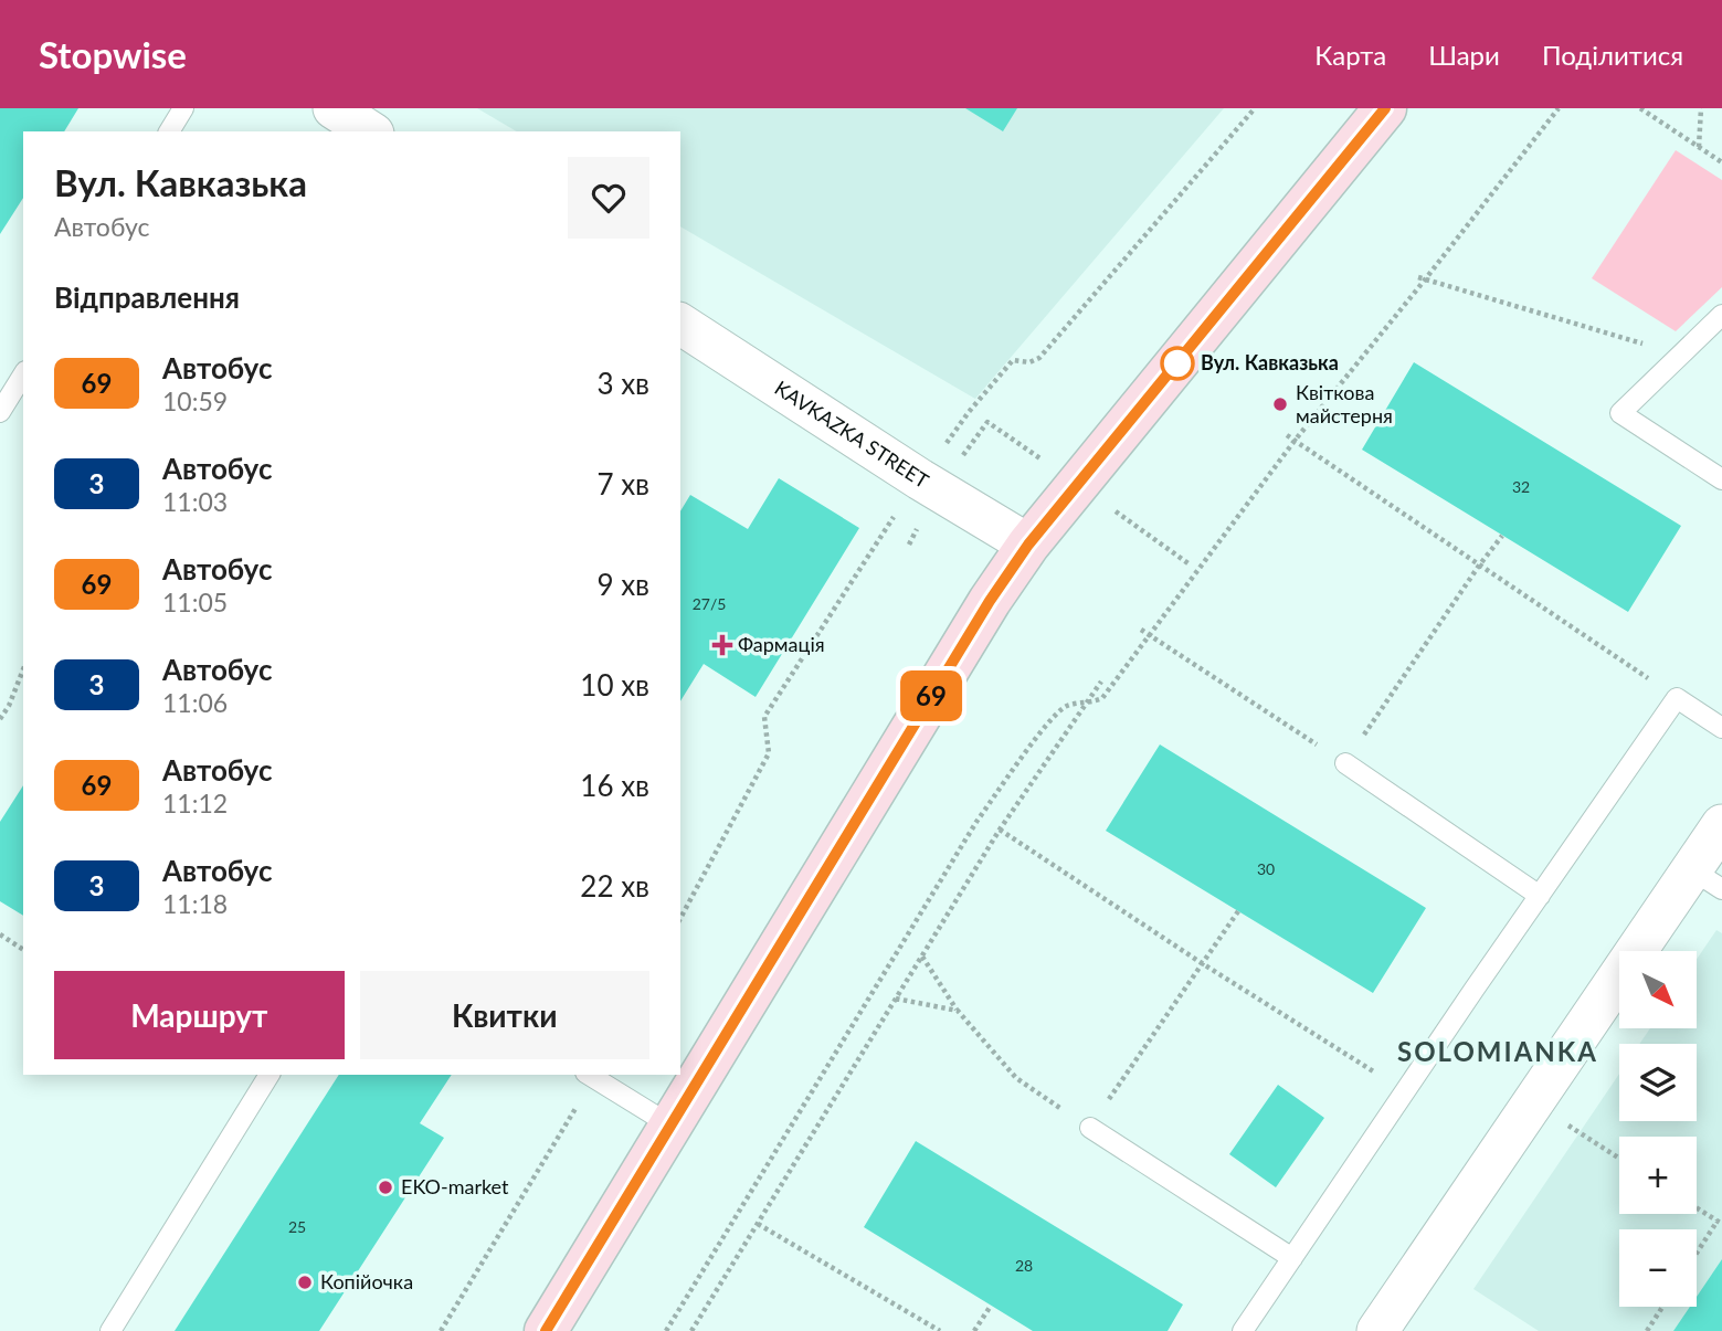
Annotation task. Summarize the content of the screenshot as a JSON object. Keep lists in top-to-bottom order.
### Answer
{
  "streets": {
    "street": ["KAVKAZKA STREET"]
  },
  "districts": ["SOLOMIANKA"],
  "places": {
    "other": [
      "Вул. Кавказька",
      "Квіткова майстерня",
      "EKO-market",
      "Копійочка"
    ],
    "health": ["Фармація"]
  },
  "lines": ["bus line 69"],
  "house_numbers": [
    "32",
    "27/5",
    "30",
    "25",
    "28"
  ],
  "north": "bottom right",
  "page": {
    "header": "Stopwise",
    "nav": ["Карта", "Шари", "Поділитися"],
    "on_map": "69",
    "heading": [
      ["Вул. Кавказька", "Автобус"],
      "Відправлення"
    ],
    "list": [
      {
        "mark": "69",
        "name": "Автобус",
        "note": "10:59",
        "value": "3 хв"
      },
      {
        "mark": "3",
        "name": "Автобус",
        "note": "11:03",
        "value": "7 хв"
      },
      {
        "mark": "69",
        "name": "Автобус",
        "note": "11:05",
        "value": "9 хв"
      },
      {
        "mark": "3",
        "name": "Автобус",
        "note": "11:06",
        "value": "10 хв"
      },
      {
        "mark": "69",
        "name": "Автобус",
        "note": "11:12",
        "value": "16 хв"
      },
      {
        "mark": "3",
        "name": "Автобус",
        "note": "11:18",
        "value": "22 хв"
      }
    ],
    "map_buttons": ["+", "−"],
    "buttons": ["Маршрут", "Квитки"]
  }
}
